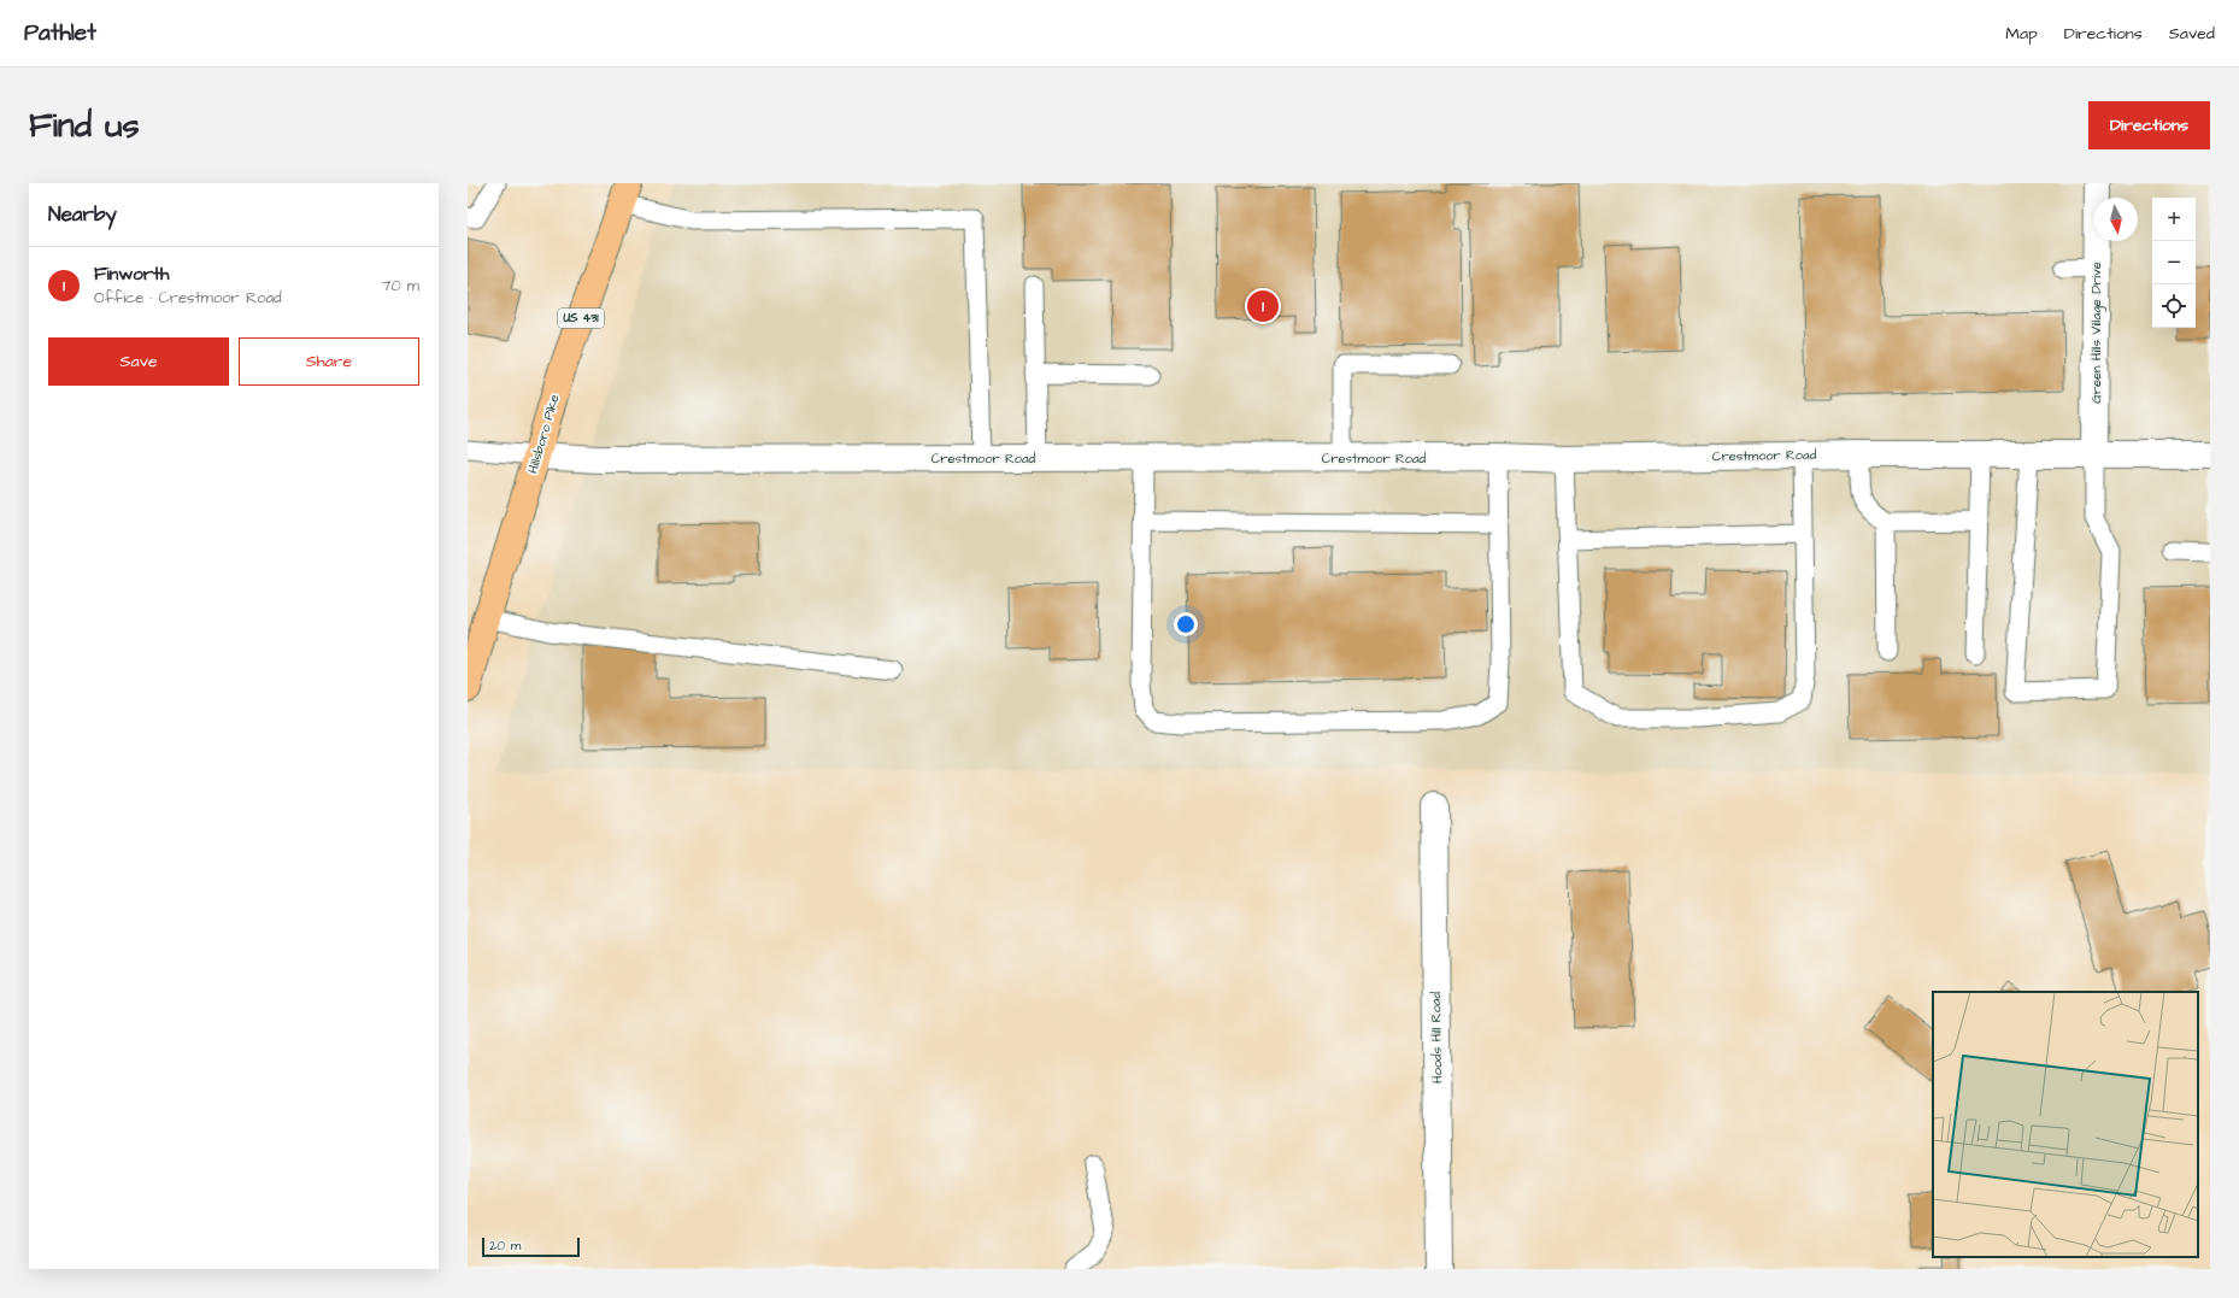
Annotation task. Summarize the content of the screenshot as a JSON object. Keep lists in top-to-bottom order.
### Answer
{
  "streets": {
    "main road": ["US 431", "Hillsboro Pike"],
    "street": ["Green Hills Village Drive", "Crestmoor Road", "Hoods Hill Road"]
  },
  "crossings": [
    ["Green Hills Village Drive", "Crestmoor Road"],
    ["Hillsboro Pike", "Crestmoor Road"]
  ],
  "scale_bar": "20 m",
  "north": "bottom",
  "page": {
    "header": "Pathlet",
    "nav": ["Map", "Directions", "Saved"],
    "buttons": [
      "Directions",
      ["Save", "Share"]
    ],
    "title": "Find us",
    "heading": "Nearby",
    "map_buttons": ["+", "−"],
    "list": [
      {
        "mark": "1",
        "name": "Finworth",
        "note": "Office · Crestmoor Road",
        "value": "70 m"
      }
    ],
    "pins": "1",
    "scale": "20 m"
  }
}
